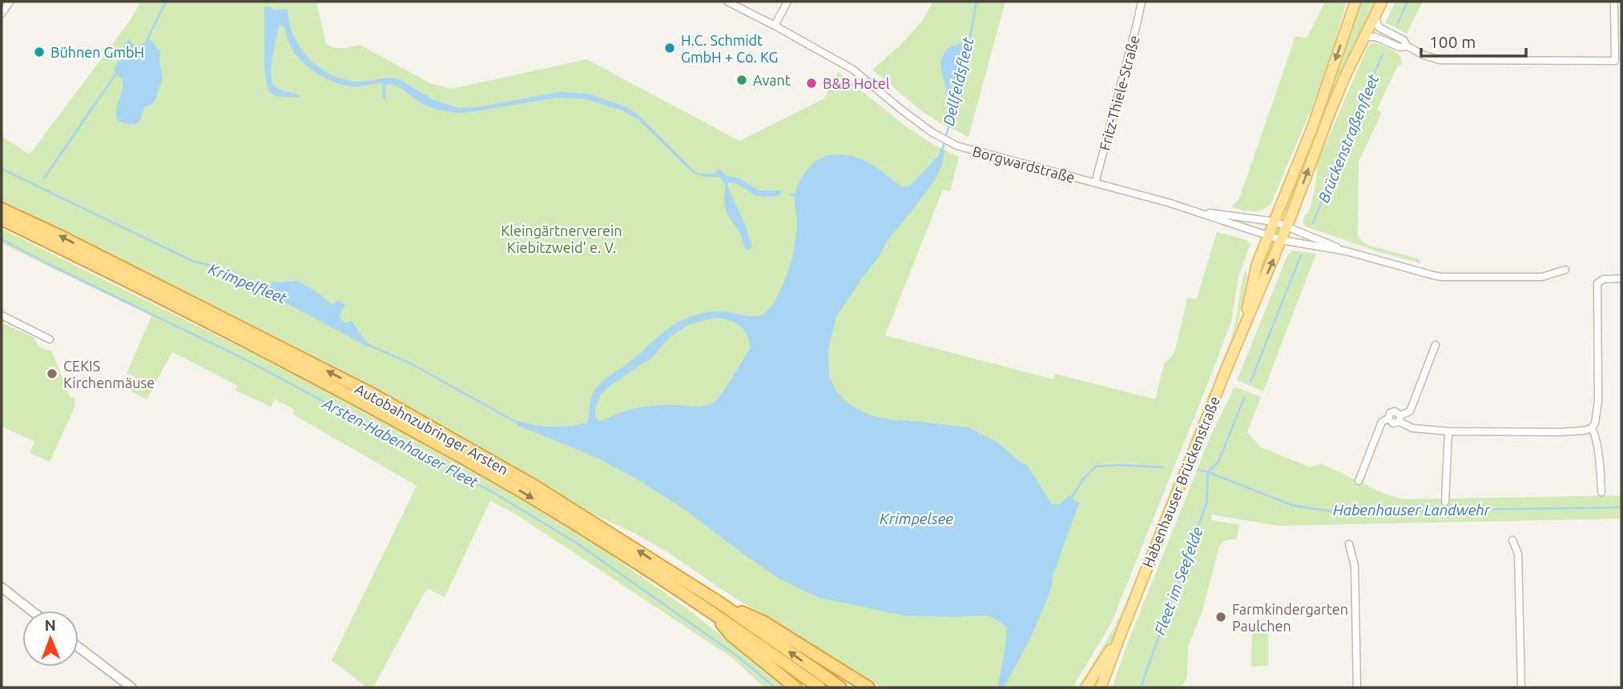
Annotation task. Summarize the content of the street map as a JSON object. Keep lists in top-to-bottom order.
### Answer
{
  "streets": {
    "highway": ["Autobahnzubringer Arsten"],
    "main road": ["Habenhauser Brückenstraße"],
    "street": ["Fritz-Thiele-Straße", "Borgwardstraße"]
  },
  "crossings": [
    ["Fritz-Thiele-Straße", "Borgwardstraße"],
    ["Borgwardstraße", "Habenhauser Brückenstraße"]
  ],
  "water": [
    "Dellfeldsfleet",
    "Brückenstraßenfleet",
    "Krimpelfleet",
    "Arsten-Habenhauser Fleet",
    "Habenhauser Landwehr",
    "Krimpelsee",
    "Fleet im Seefelde"
  ],
  "parks": ["Kleingärtnerverein Kiebitzweid' e. V."],
  "places": [
    "H.C. Schmidt GmbH + Co. KG",
    "Bühnen GmbH",
    "Avant",
    "B&B Hotel",
    "CEKIS Kirchenmäuse",
    "Farmkindergarten Paulchen"
  ],
  "scale_bar": "100 m",
  "north": "top"
}
